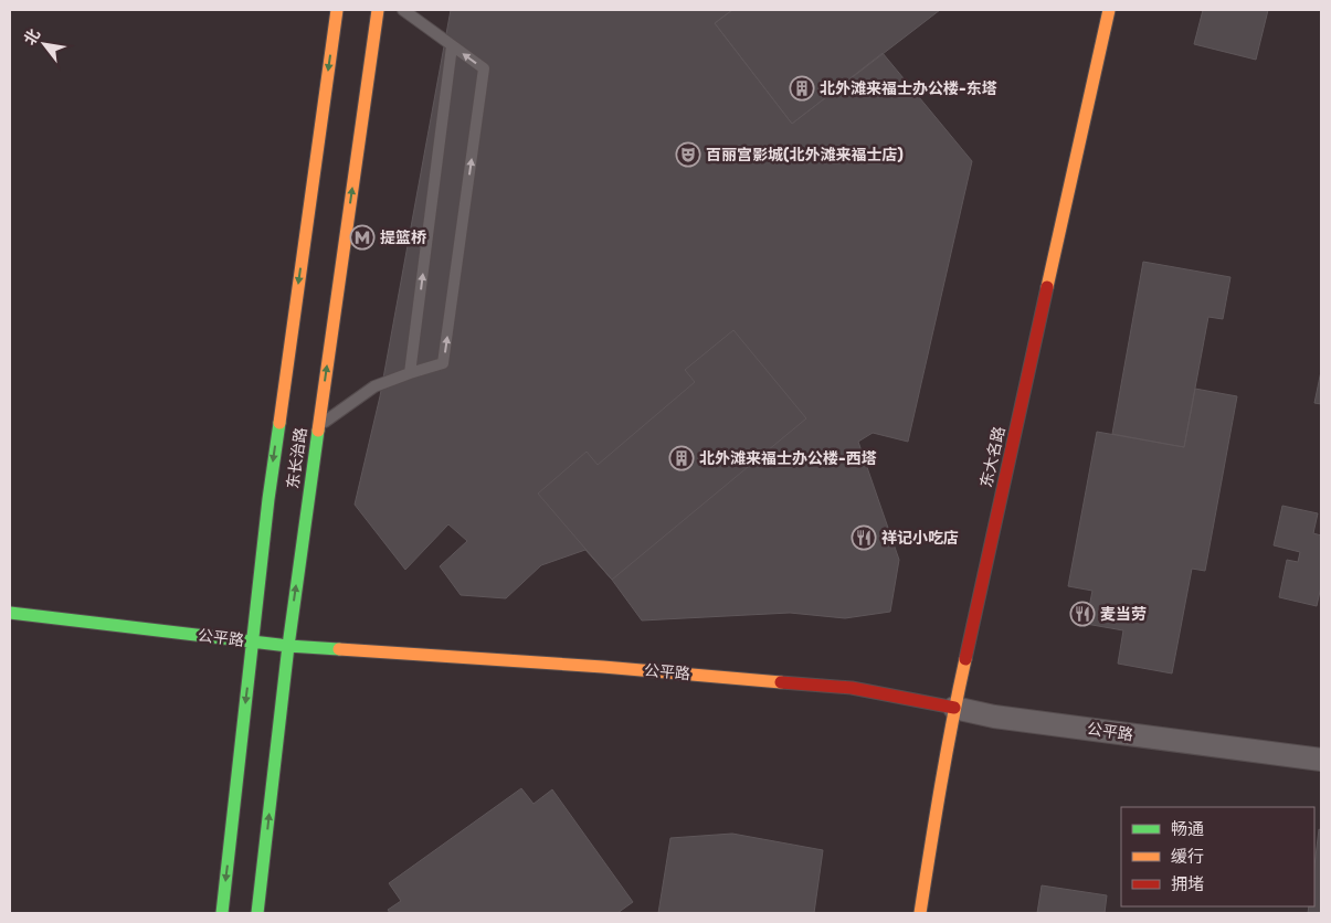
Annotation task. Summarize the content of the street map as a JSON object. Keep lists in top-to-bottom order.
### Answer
{
  "streets": {
    "main road": ["东大名路", "东长治路", "公平路"]
  },
  "crossings": [
    ["东大名路", "公平路"],
    ["东长治路", "公平路"]
  ],
  "places": {
    "building": ["北外滩来福士办公楼-东塔", "北外滩来福士办公楼-西塔"],
    "theatre": ["百丽宫影城(北外滩来福士店)"],
    "metro station": ["提篮桥"],
    "restaurant": ["祥记小吃店", "麦当劳"]
  },
  "legend": ["畅通", "缓行", "拥堵"],
  "north": "top left"
}
